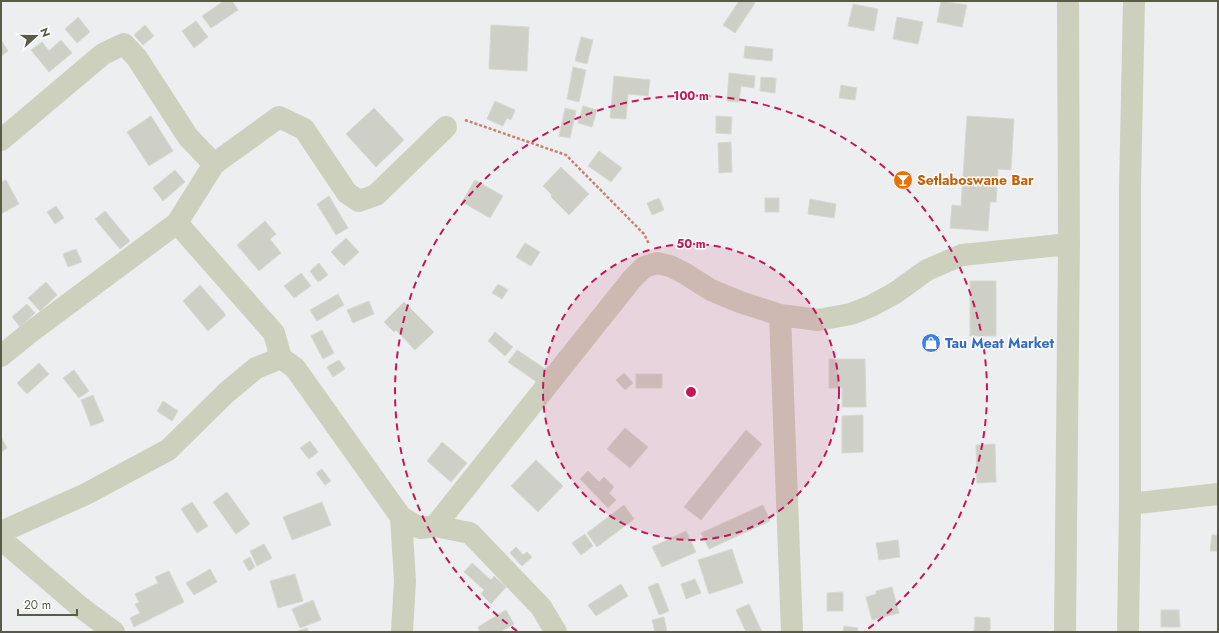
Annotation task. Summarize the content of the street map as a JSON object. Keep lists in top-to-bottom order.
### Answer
{
  "places": {
    "bar": ["Setlaboswane Bar"],
    "shop": ["Tau Meat Market"]
  },
  "scale_bar": "20 m",
  "north": "right",
  "rings": ["100 m", "50 m"]
}
